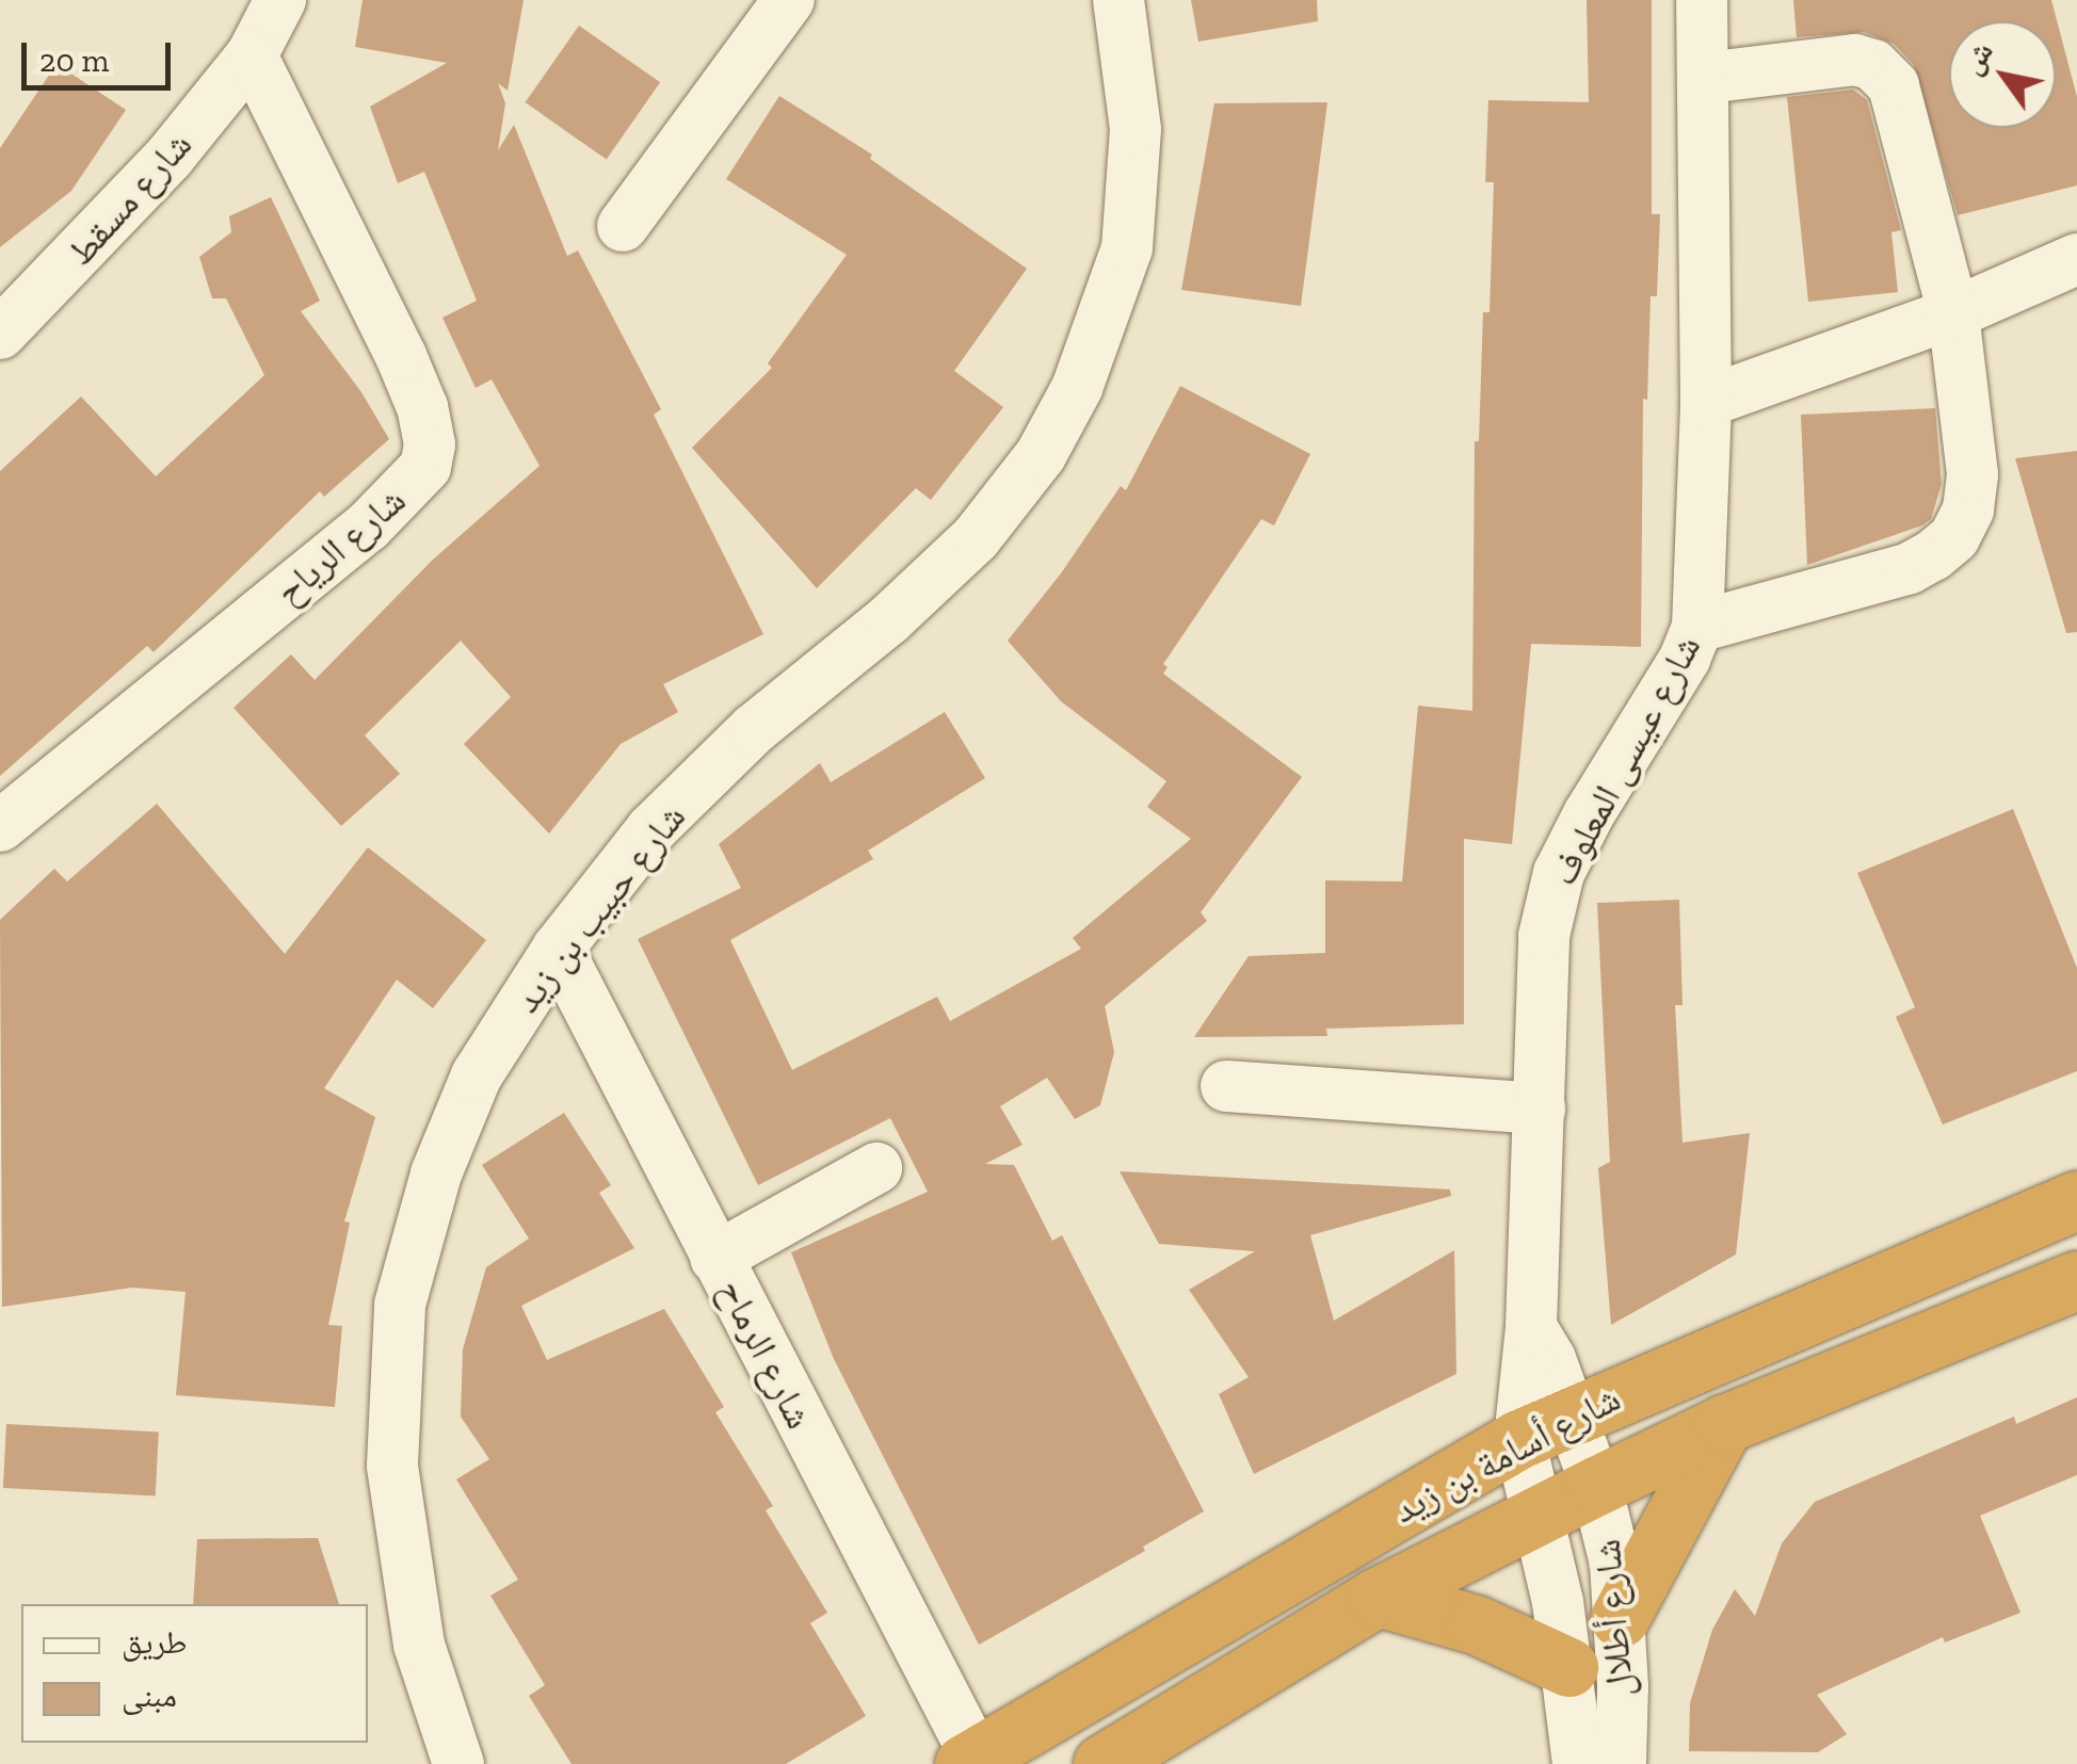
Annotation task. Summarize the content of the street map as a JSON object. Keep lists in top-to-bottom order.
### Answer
{
  "streets": {
    "highway": ["شارع أسامة بن زيد"],
    "street": [
      "شارع مسقط",
      "شارع الرياح",
      "شارع عيسى المعلوف",
      "شارع حبيب بن زيد",
      "شارع الرماح",
      "شارع أطلال"
    ]
  },
  "crossings": [
    ["شارع مسقط", "شارع الرياح"],
    ["شارع عيسى المعلوف", "شارع أسامة بن زيد"],
    ["شارع عيسى المعلوف", "شارع أطلال"],
    ["شارع حبيب بن زيد", "شارع الرماح"],
    ["شارع الرماح", "شارع أسامة بن زيد"],
    ["شارع أسامة بن زيد", "شارع أطلال"]
  ],
  "legend": ["طريق", "مبنى"],
  "scale_bar": "20 m",
  "north": "top left"
}
